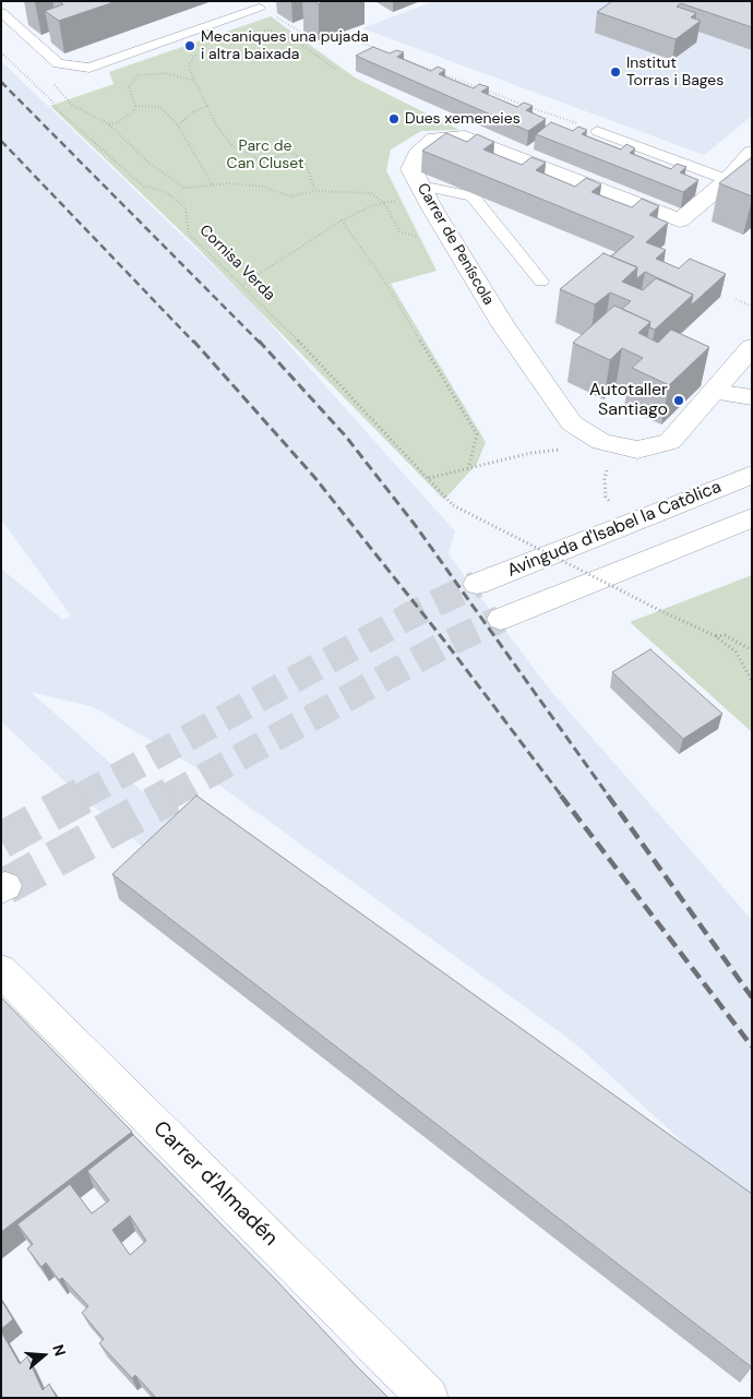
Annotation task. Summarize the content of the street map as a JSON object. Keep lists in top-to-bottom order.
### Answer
{
  "streets": {
    "street": ["Carrer de Peníscola", "Avinguda d'Isabel la Catòlica", "Carrer d'Almadén"],
    "path": ["Cornisa Verda"]
  },
  "parks": ["Parc de Can Cluset"],
  "places": [
    "Mecaniques una pujada i altra baixada",
    "Institut Torras i Bages",
    "Dues xemeneies",
    "Autotaller Santiago"
  ],
  "north": "right"
}
